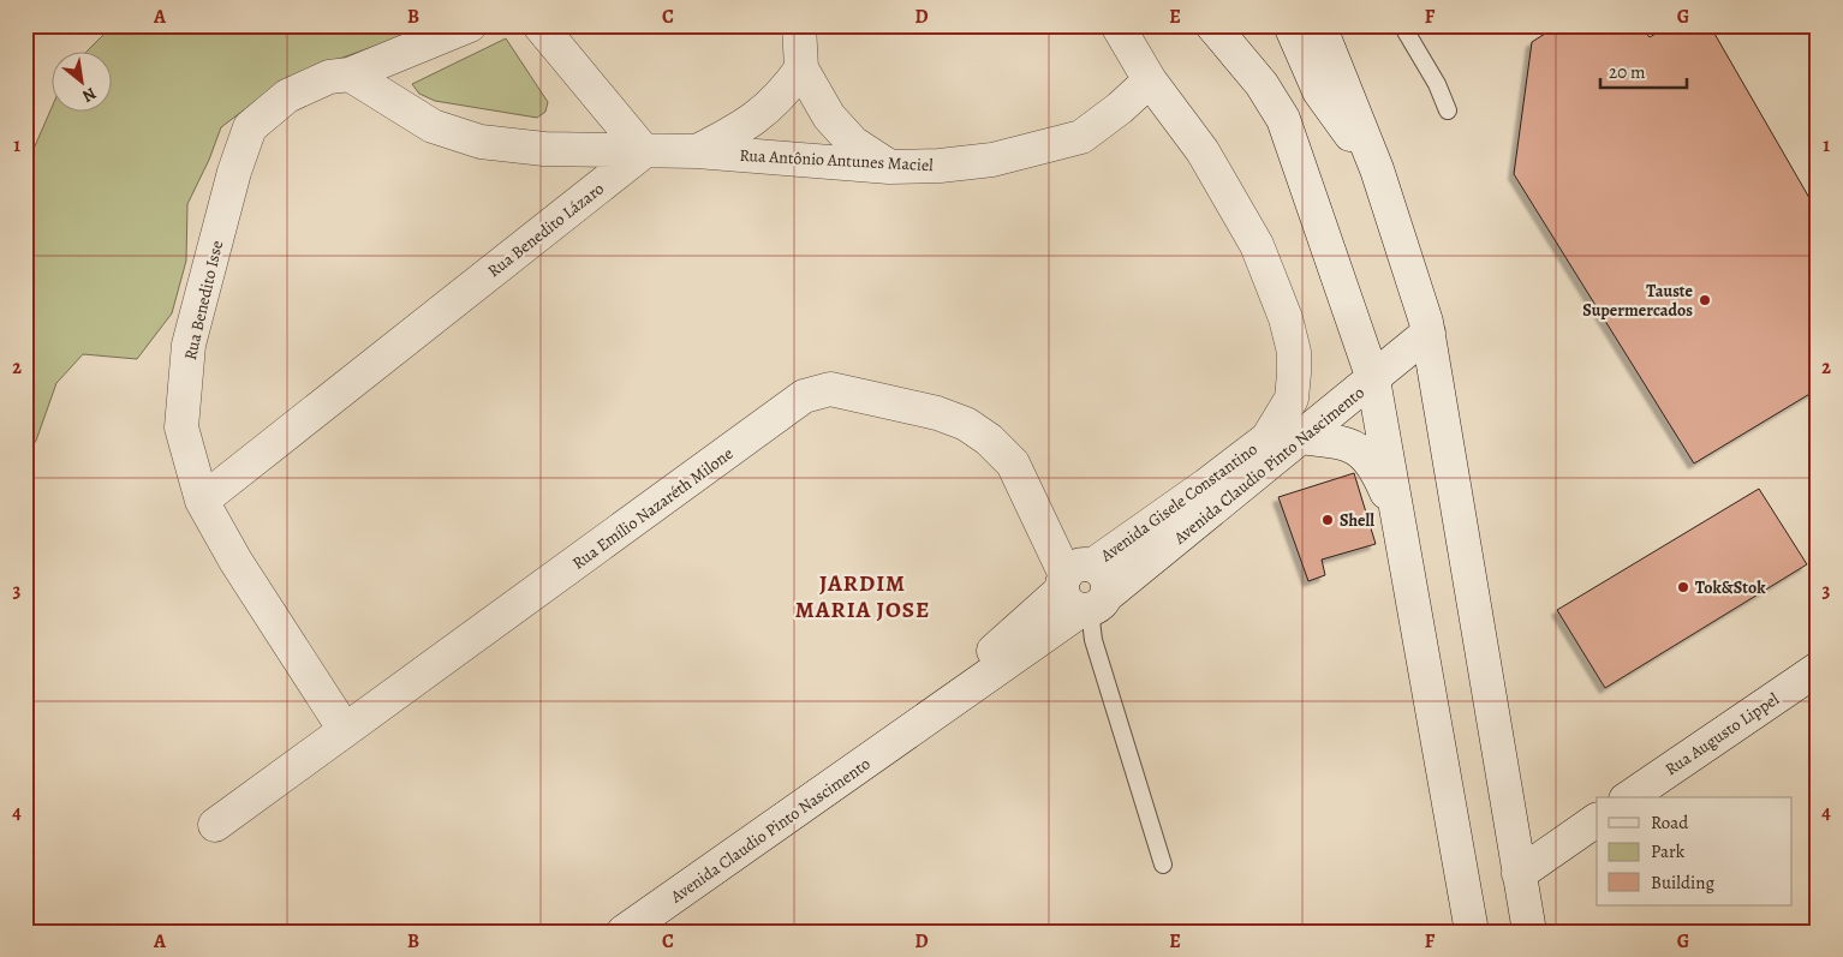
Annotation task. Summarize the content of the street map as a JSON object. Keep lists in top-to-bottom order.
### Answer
{
  "streets": {
    "street": [
      "Rua Antônio Antunes Maciel",
      "Rua Benedito Lázaro",
      "Rua Benedito Isse",
      "Avenida Claudio Pinto Nascimento",
      "Avenida Gisele Constantino",
      "Rua Emílio Nazaréth Milone",
      "Rua Augusto Lippel"
    ]
  },
  "crossings": [
    ["Rua Antônio Antunes Maciel", "Rua Benedito Lázaro"],
    ["Rua Antônio Antunes Maciel", "Avenida Gisele Constantino"],
    ["Rua Benedito Lázaro", "Rua Benedito Isse"],
    ["Rua Benedito Isse", "Rua Emílio Nazaréth Milone"],
    ["Avenida Claudio Pinto Nascimento", "Avenida Gisele Constantino"],
    ["Avenida Claudio Pinto Nascimento", "Rua Emílio Nazaréth Milone"],
    ["Avenida Gisele Constantino", "Rua Emílio Nazaréth Milone"]
  ],
  "districts": ["JARDIM MARIA JOSE"],
  "places": ["Tauste Supermercados", "Shell", "Tok&Stok"],
  "legend": ["Road", "Park", "Building"],
  "scale_bar": "20 m",
  "north": "bottom right",
  "grid": {
    "columns": [
      "A",
      "B",
      "C",
      "D",
      "E",
      "F",
      "G"
    ],
    "rows": [
      "1",
      "2",
      "3",
      "4"
    ]
  }
}
